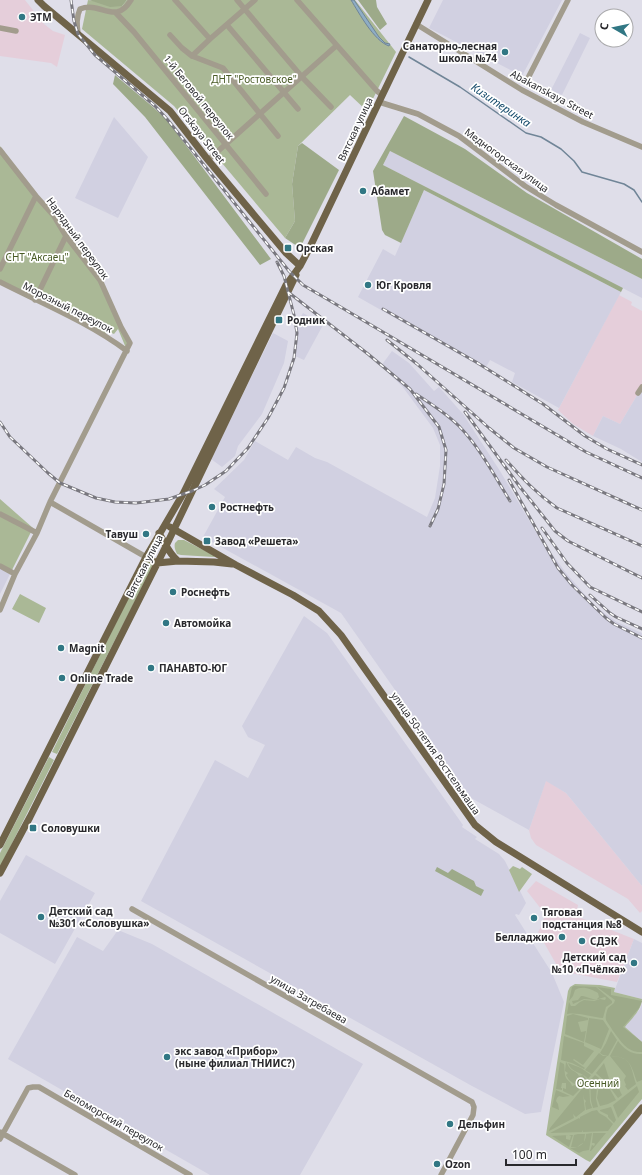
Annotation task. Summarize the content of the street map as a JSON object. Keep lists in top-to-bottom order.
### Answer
{
  "streets": {
    "main road": ["Вятская улица", "Orskaya Street", "улица 50-летия Ростсельмаша"],
    "street": [
      "Abakanskaya Street",
      "1-й Беговой переулок",
      "Медногорская улица",
      "Нарядный переулок",
      "Морозный переулок",
      "улица Загребаева",
      "Беломорский переулок"
    ]
  },
  "crossings": [
    ["Abakanskaya Street", "Вятская улица"],
    ["Вятская улица", "Orskaya Street"],
    ["Вятская улица", "Медногорская улица"],
    ["Вятская улица", "улица 50-летия Ростсельмаша"],
    ["Нарядный переулок", "Морозный переулок"]
  ],
  "water": ["Кизитеринка"],
  "parks": ["ДНТ \"Ростовское\"", "СНТ \"Аксаец\"", "Осенний"],
  "places": {
    "other": [
      "ЭТМ",
      "Санаторно-лесная школа №74",
      "Абамет",
      "Юг Кровля",
      "Ростнефть",
      "Тавуш",
      "Роснефть",
      "Автомойка",
      "Magnit",
      "ПАНАВТО-ЮГ",
      "Online Trade",
      "Детский сад №301 «Соловушка»",
      "Тяговая подстанция №8",
      "Белладжио",
      "СДЭК",
      "Детский сад №10 «Пчёлка»",
      "экс завод «Прибор» (ныне филиал ТНИИС?)",
      "Дельфин",
      "Ozon"
    ],
    "transit": [
      "Орская",
      "Родник",
      "Завод «Решета»",
      "Соловушки"
    ]
  },
  "scale_bar": "100 m",
  "north": "left"
}
